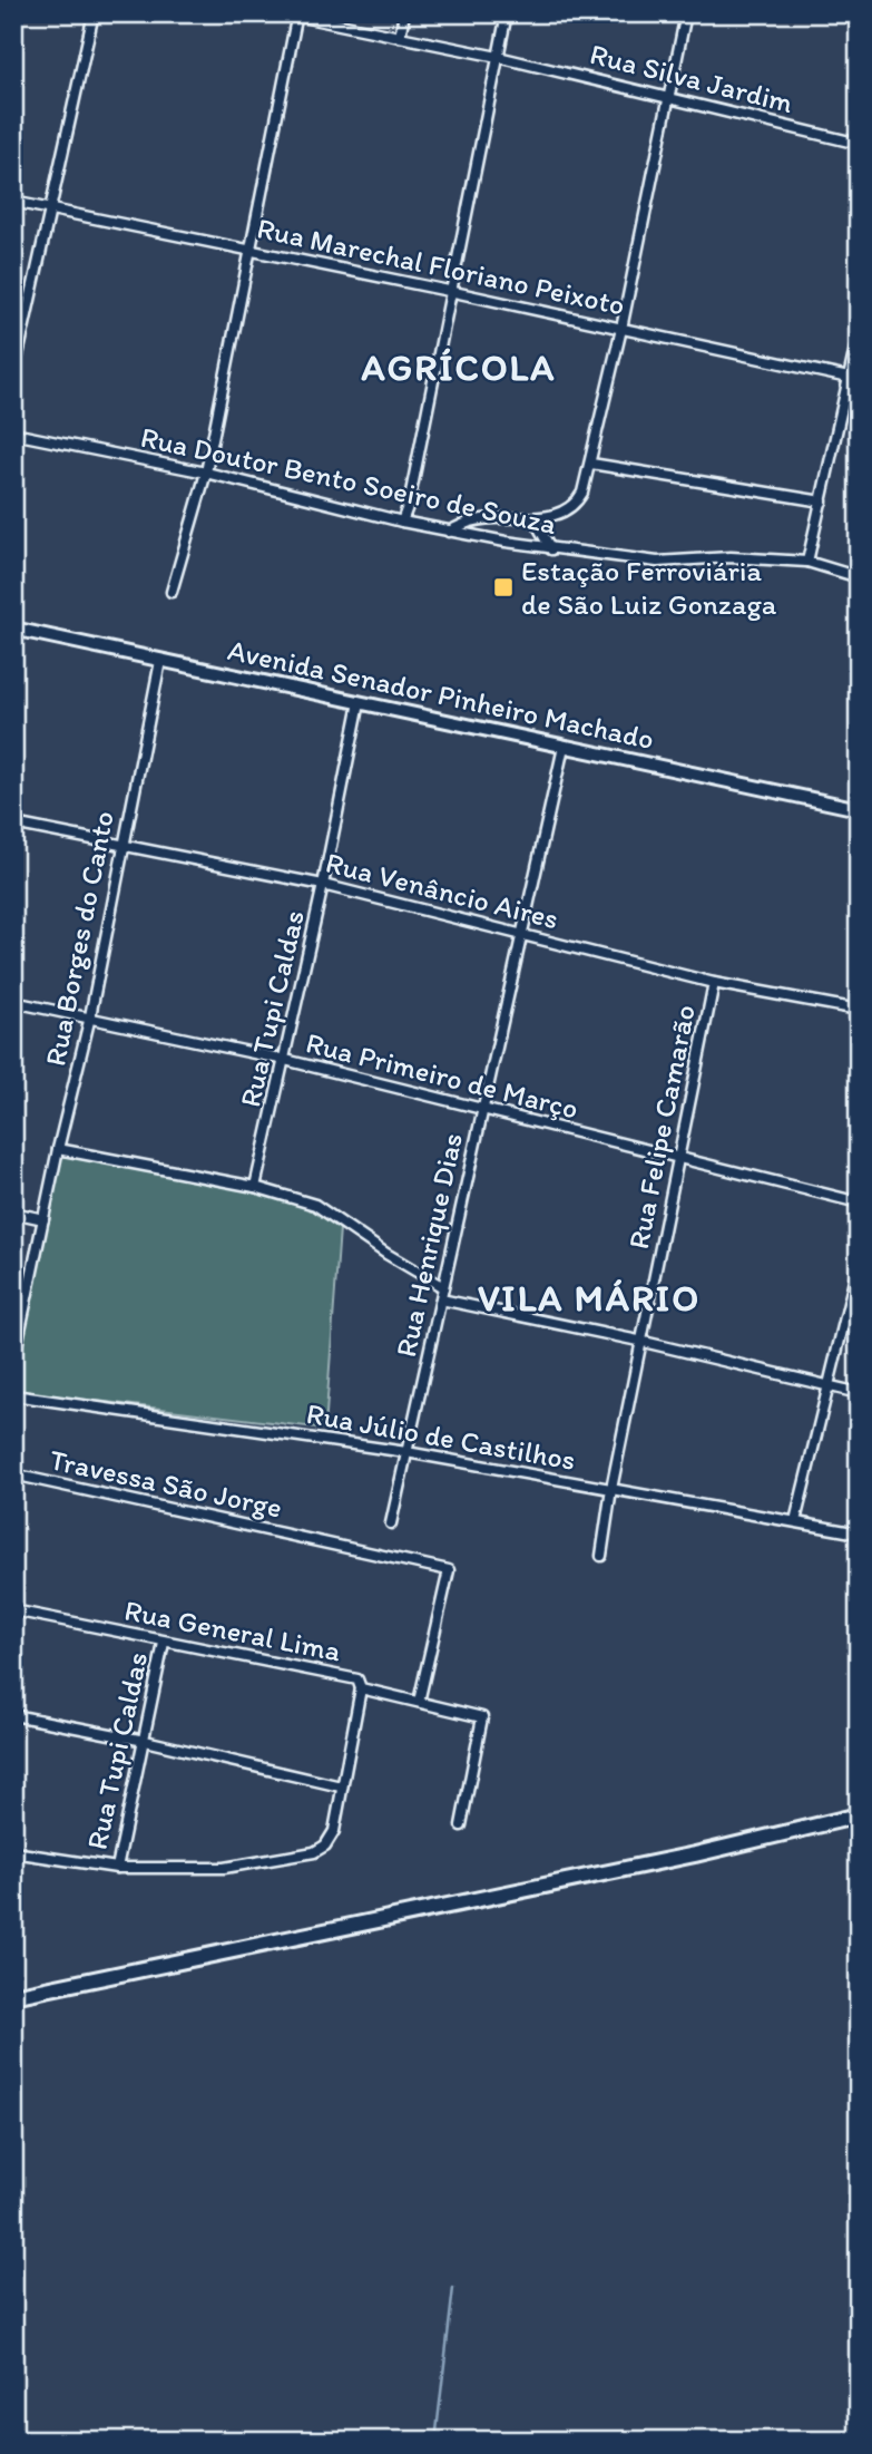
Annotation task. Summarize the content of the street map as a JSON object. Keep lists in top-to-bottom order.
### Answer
{
  "streets": {
    "main road": ["Avenida Senador Pinheiro Machado"],
    "street": [
      "Rua Silva Jardim",
      "Rua Marechal Floriano Peixoto",
      "Rua Doutor Bento Soeiro de Souza",
      "Rua Venâncio Aires",
      "Rua Borges do Canto",
      "Rua Tupi Caldas",
      "Rua Primeiro de Março",
      "Rua Felipe Camarão",
      "Rua Henrique Dias",
      "Rua Júlio de Castilhos",
      "Travessa São Jorge",
      "Rua General Lima"
    ]
  },
  "crossings": [
    ["Avenida Senador Pinheiro Machado", "Rua Borges do Canto"],
    ["Avenida Senador Pinheiro Machado", "Rua Tupi Caldas"],
    ["Avenida Senador Pinheiro Machado", "Rua Henrique Dias"],
    ["Rua Venâncio Aires", "Rua Borges do Canto"],
    ["Rua Venâncio Aires", "Rua Tupi Caldas"],
    ["Rua Venâncio Aires", "Rua Felipe Camarão"],
    ["Rua Venâncio Aires", "Rua Henrique Dias"],
    ["Rua Borges do Canto", "Rua Primeiro de Março"],
    ["Rua Tupi Caldas", "Rua Primeiro de Março"],
    ["Rua Tupi Caldas", "Rua General Lima"],
    ["Rua Primeiro de Março", "Rua Felipe Camarão"],
    ["Rua Primeiro de Março", "Rua Henrique Dias"],
    ["Rua Felipe Camarão", "Rua Júlio de Castilhos"],
    ["Rua Henrique Dias", "Rua Júlio de Castilhos"],
    ["Travessa São Jorge", "Rua General Lima"]
  ],
  "districts": ["AGRÍCOLA", "VILA MÁRIO"],
  "places": {
    "transit": ["Estação Ferroviária de São Luiz Gonzaga"]
  }
}
